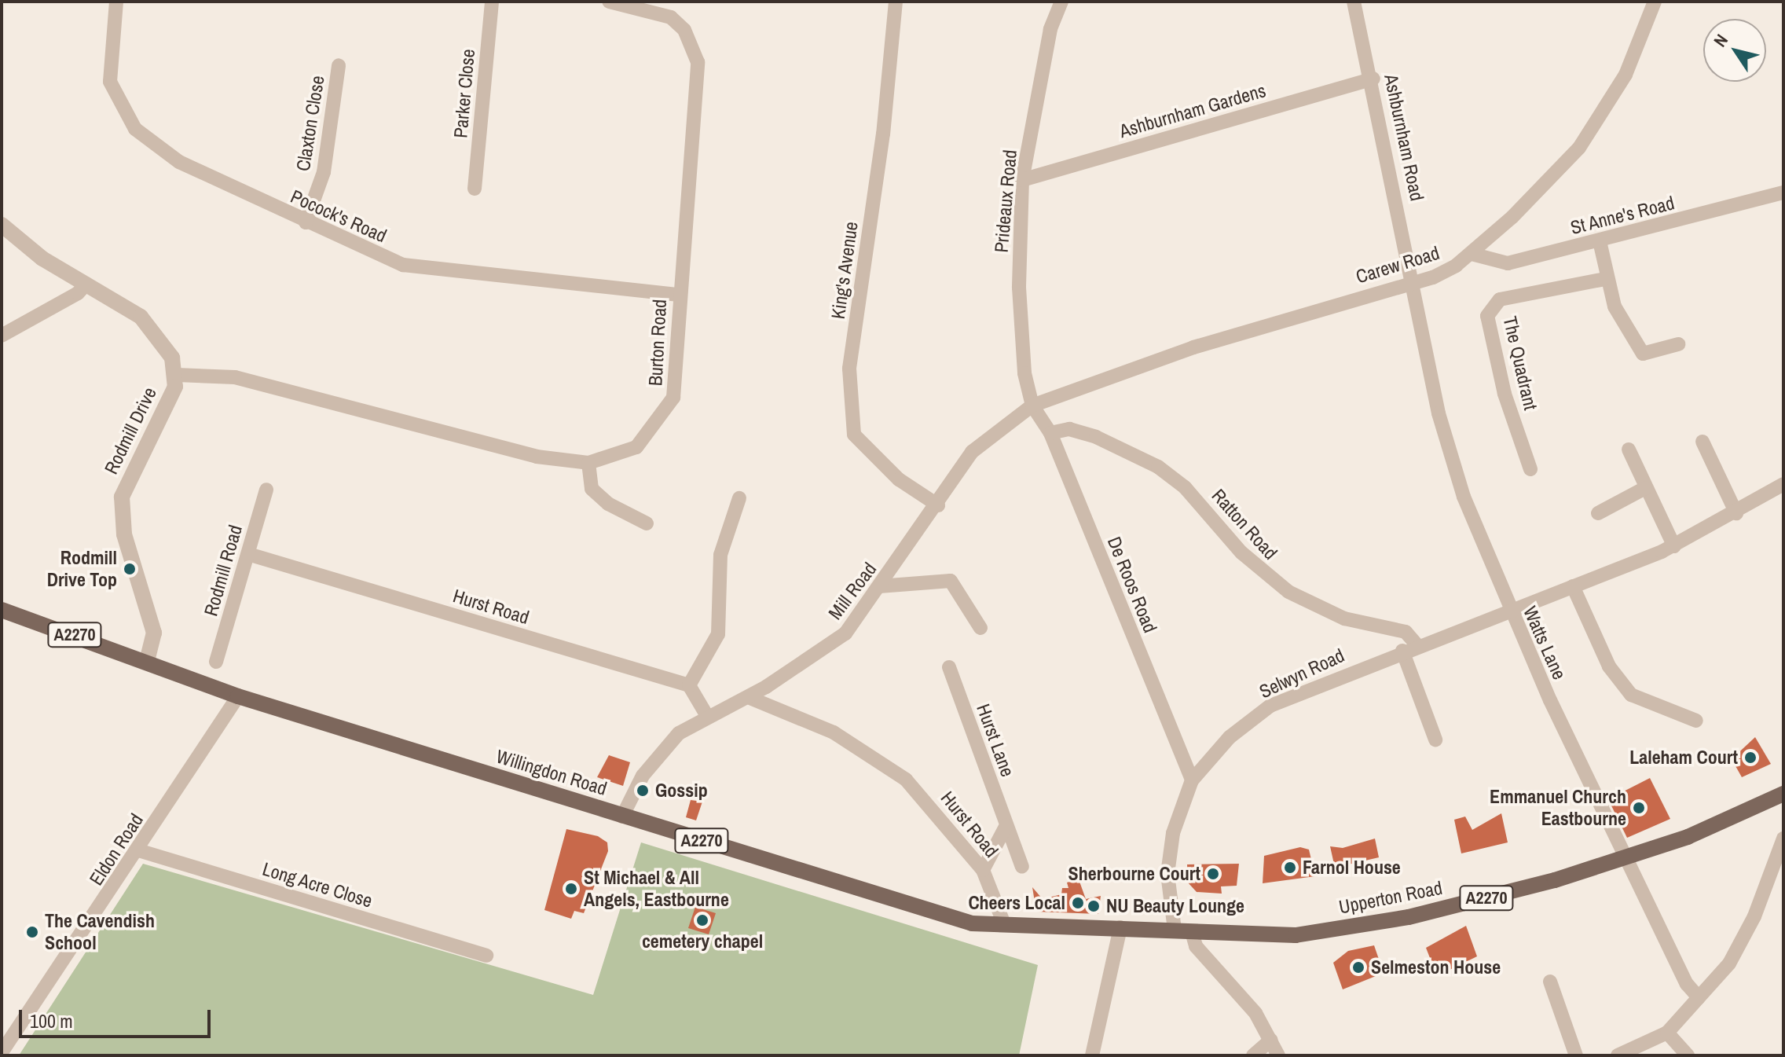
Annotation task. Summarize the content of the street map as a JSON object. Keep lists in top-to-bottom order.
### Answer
{
  "streets": {
    "main road": ["A2270", "Willingdon Road", "Upperton Road"],
    "street": [
      "Parker Close",
      "Ashburnham Gardens",
      "Claxton Close",
      "Ashburnham Road",
      "Prideaux Road",
      "St Anne's Road",
      "Pocock's Road",
      "Carew Road",
      "King's Avenue",
      "Burton Road",
      "The Quadrant",
      "Rodmill Drive",
      "Ratton Road",
      "Rodmill Road",
      "De Roos Road",
      "Mill Road",
      "Hurst Road",
      "Watts Lane",
      "Selwyn Road",
      "Hurst Lane",
      "Eldon Road",
      "Long Acre Close"
    ]
  },
  "crossings": [
    ["Ashburnham Gardens", "Ashburnham Road"],
    ["Ashburnham Gardens", "Prideaux Road"],
    ["Claxton Close", "Pocock's Road"],
    ["Ashburnham Road", "Carew Road"],
    ["Ashburnham Road", "Watts Lane"],
    ["Prideaux Road", "Carew Road"],
    ["Prideaux Road", "De Roos Road"],
    ["Prideaux Road", "Mill Road"],
    ["St Anne's Road", "Carew Road"],
    ["Pocock's Road", "Burton Road"],
    ["Carew Road", "De Roos Road"],
    ["Carew Road", "Mill Road"],
    ["Carew Road", "Watts Lane"],
    ["King's Avenue", "Mill Road"],
    ["Burton Road", "Rodmill Drive"],
    ["Rodmill Drive", "Willingdon Road"],
    ["Ratton Road", "De Roos Road"],
    ["Ratton Road", "Selwyn Road"],
    ["Rodmill Road", "Hurst Road"],
    ["De Roos Road", "Mill Road"],
    ["De Roos Road", "Selwyn Road"],
    ["Mill Road", "Hurst Road"],
    ["Mill Road", "Willingdon Road"],
    ["Hurst Road", "Willingdon Road"],
    ["Watts Lane", "Upperton Road"],
    ["Selwyn Road", "Willingdon Road"],
    ["Selwyn Road", "Upperton Road"],
    ["Willingdon Road", "Eldon Road"],
    ["Willingdon Road", "Upperton Road"],
    ["Eldon Road", "Long Acre Close"]
  ],
  "places": [
    "Rodmill Drive Top",
    "Laleham Court",
    "Gossip",
    "Emmanuel Church Eastbourne",
    "Farnol House",
    "Sherbourne Court",
    "St Michael & All Angels, Eastbourne",
    "Cheers Local",
    "NU Beauty Lounge",
    "cemetery chapel",
    "The Cavendish School",
    "Selmeston House"
  ],
  "scale_bar": "100 m",
  "north": "top left"
}
